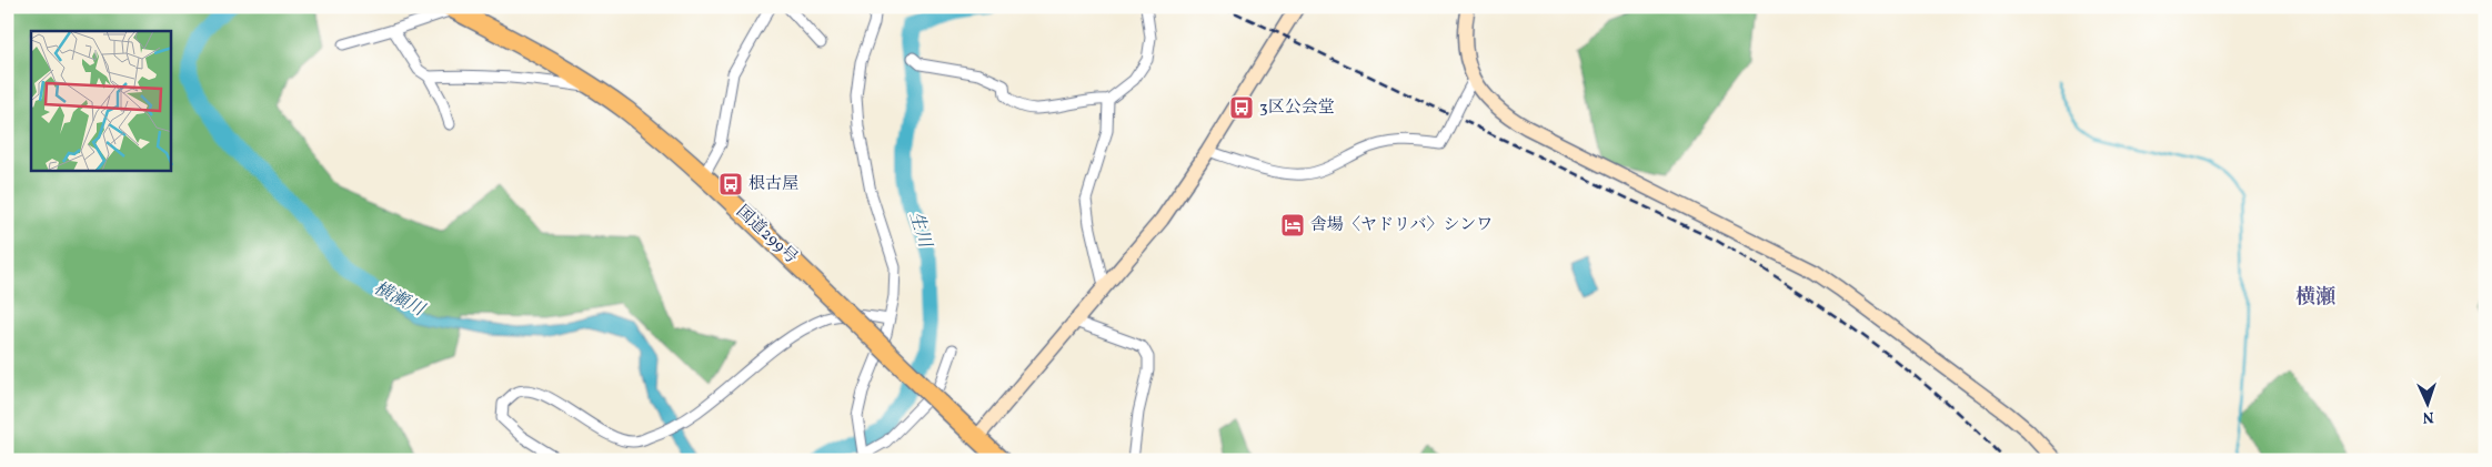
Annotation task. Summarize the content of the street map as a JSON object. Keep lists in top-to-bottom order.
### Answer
{
  "streets": {
    "highway": ["国道299号"]
  },
  "districts": ["横瀬"],
  "water": ["生川", "横瀬川"],
  "places": {
    "bus stop": ["3区公会堂", "根古屋"],
    "hotel": ["舎場〈ヤドリバ〉シンワ"]
  },
  "north": "bottom"
}
